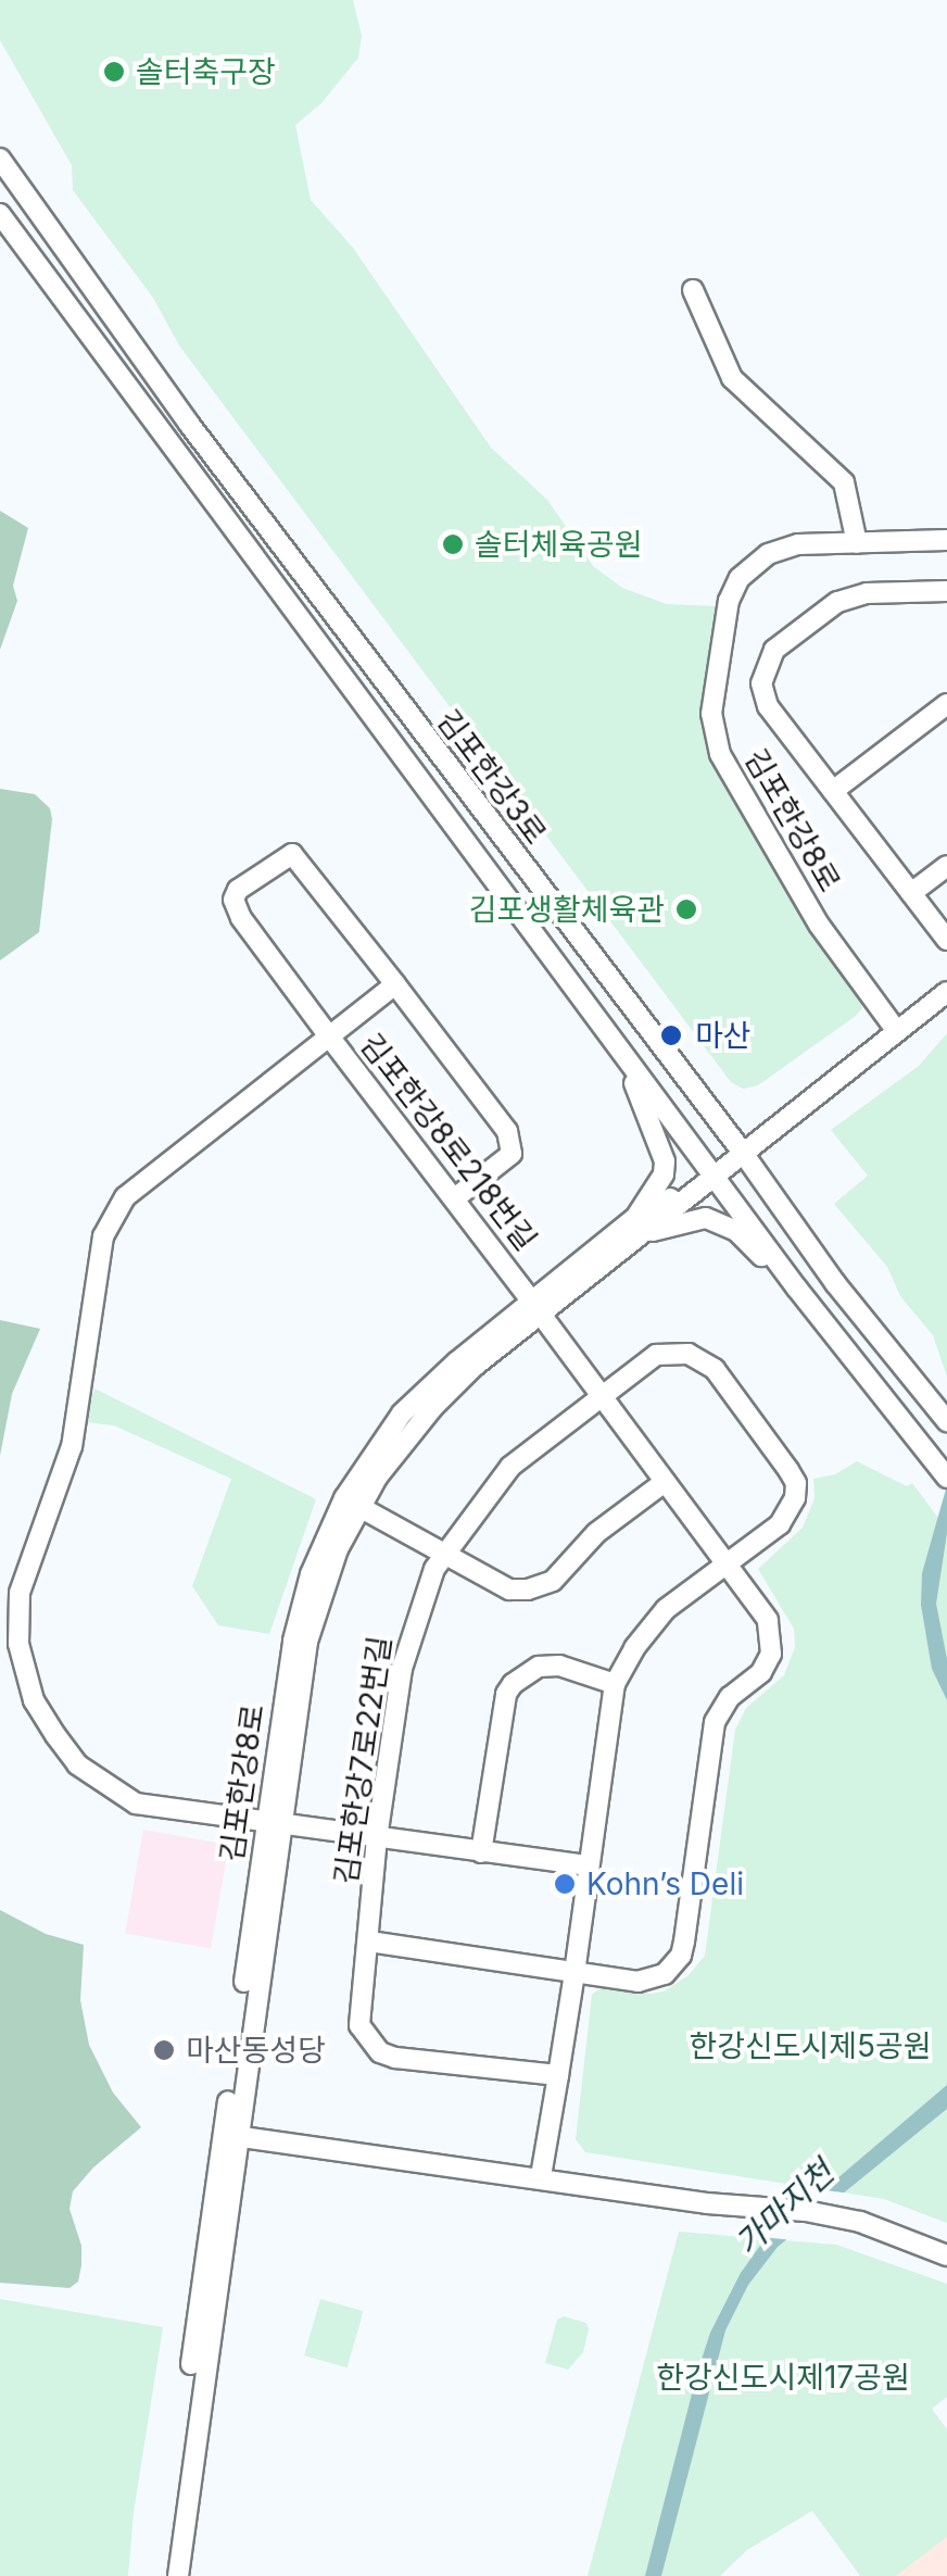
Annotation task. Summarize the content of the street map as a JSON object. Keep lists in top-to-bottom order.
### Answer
{
  "streets": {
    "street": [
      "김포한강3로",
      "김포한강8로",
      "김포한강8로218번길",
      "김포한강7로22번길"
    ]
  },
  "crossings": [
    ["김포한강3로", "김포한강8로"],
    ["김포한강8로", "김포한강8로218번길"],
    ["김포한강8로218번길", "김포한강7로22번길"]
  ],
  "water": ["가마지천"],
  "parks": ["한강신도시제5공원", "한강신도시제17공원"],
  "places": [
    "솔터축구장",
    "솔터체육공원",
    "김포생활체육관",
    "마산",
    "Kohn’s Deli",
    "마산동성당"
  ]
}
